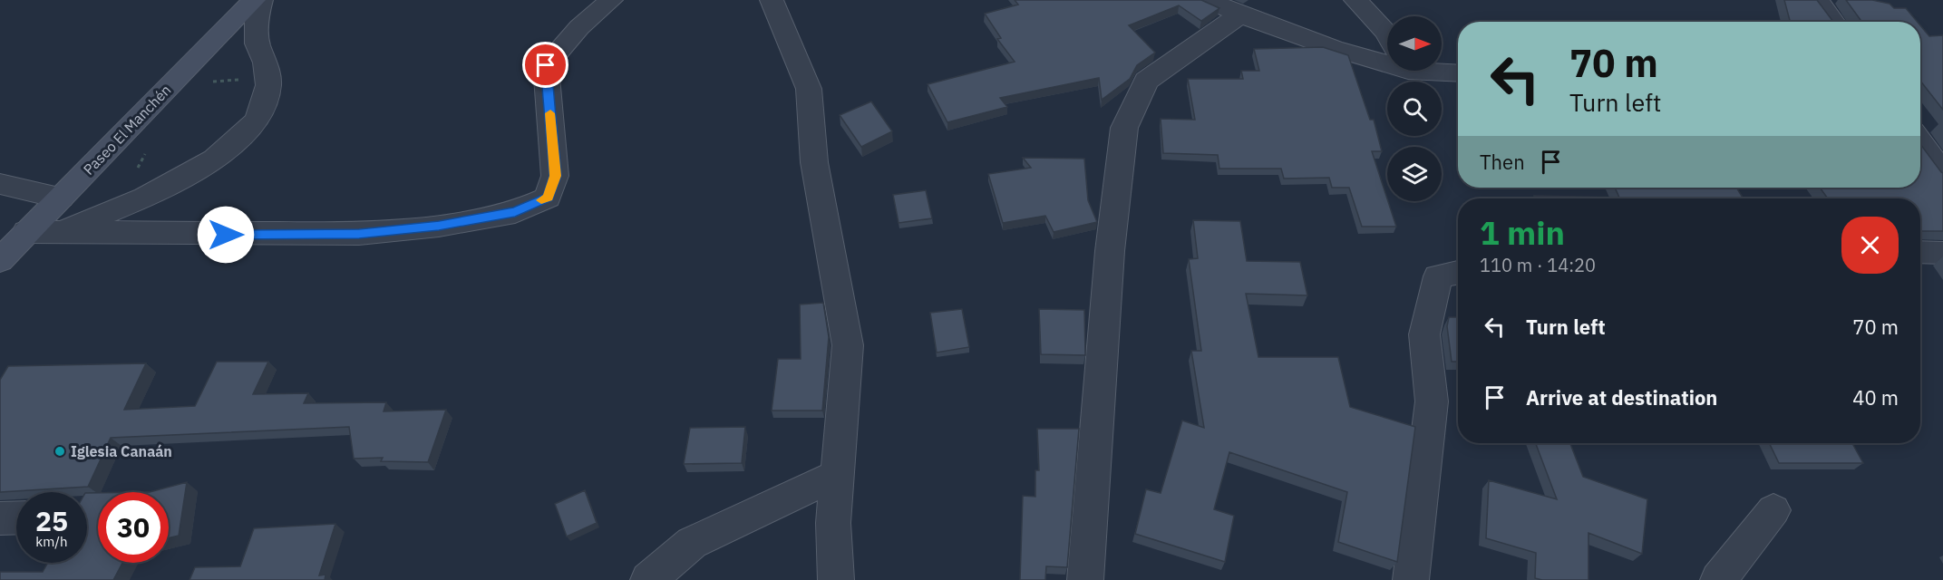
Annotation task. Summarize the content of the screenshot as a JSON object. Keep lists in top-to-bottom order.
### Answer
{
  "streets": {
    "street": ["Paseo El Manchén"]
  },
  "places": ["Iglesia Canaán"],
  "north": "right",
  "page": {
    "turn": ["70 m", "Turn left"],
    "then": "Then",
    "heading": ["1 min", "110 m · 14:20"],
    "list": [
      {
        "name": "Turn left",
        "value": "70 m"
      },
      {
        "name": "Arrive at destination",
        "value": "40 m"
      }
    ],
    "speed": "25 km/h",
    "limit": "30"
  }
}
